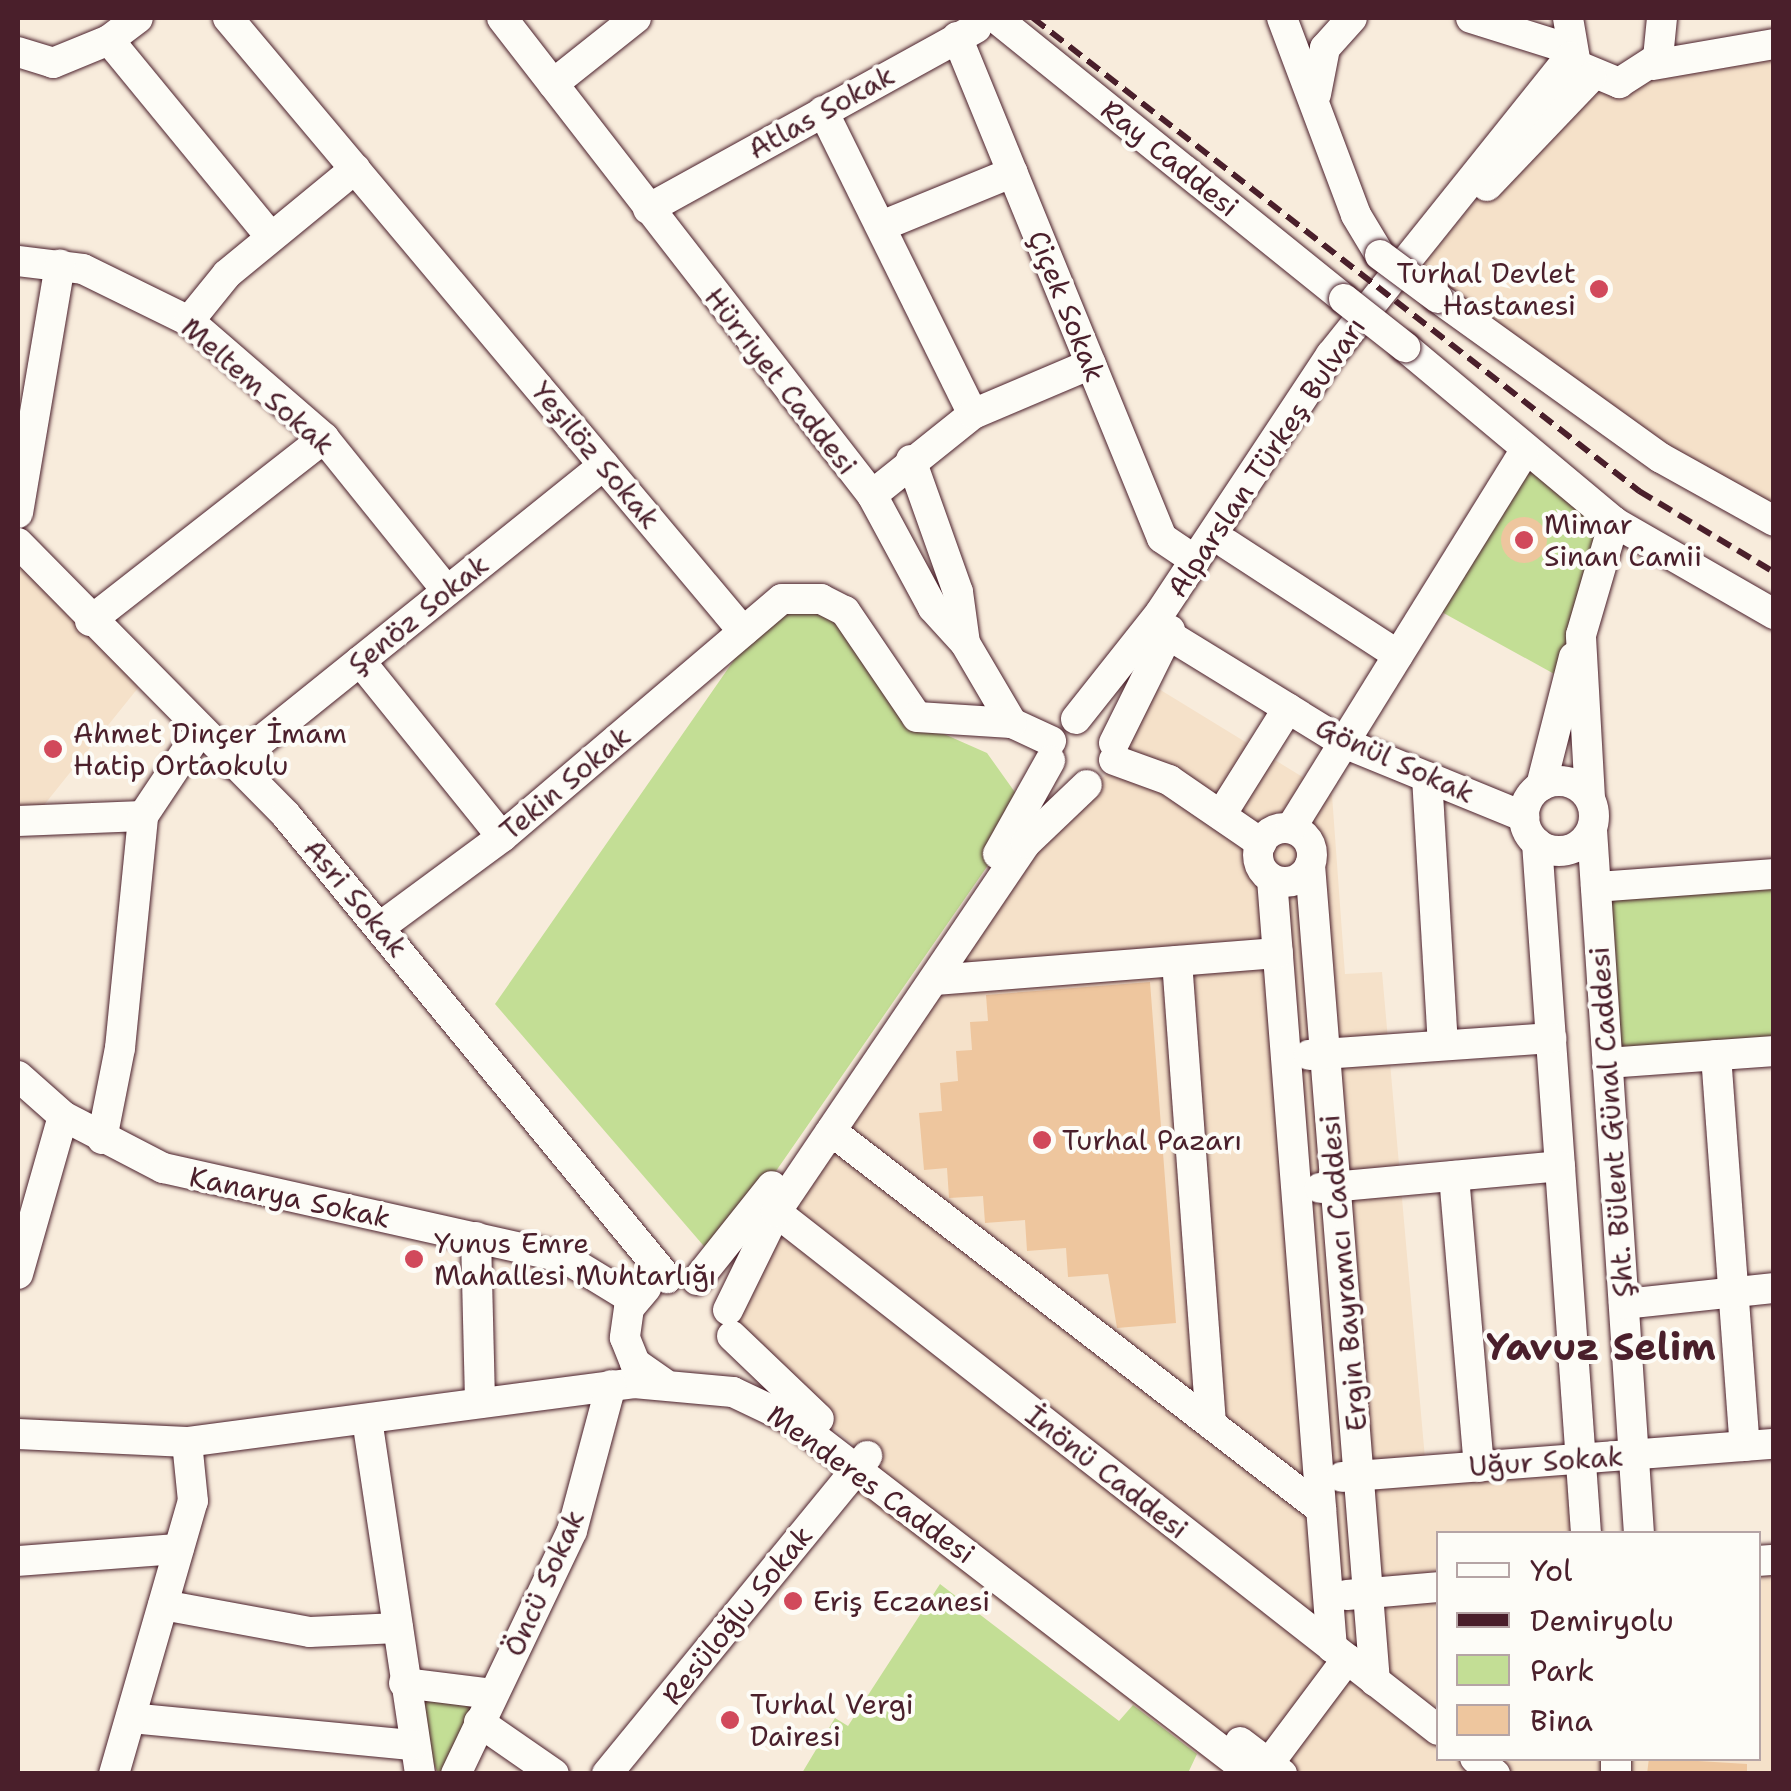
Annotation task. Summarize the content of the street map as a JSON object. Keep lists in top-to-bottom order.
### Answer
{
  "streets": {
    "street": [
      "Atlas Sokak",
      "Ray Caddesi",
      "Çiçek Sokak",
      "Hürriyet Caddesi",
      "Meltem Sokak",
      "Yeşilöz Sokak",
      "Alparslan Türkeş Bulvarı",
      "Şenöz Sokak",
      "Gönül Sokak",
      "Tekin Sokak",
      "Asri Sokak",
      "Şht. Bülent Günal Caddesi",
      "Kanarya Sokak",
      "Ergin Bayramcı Caddesi",
      "Uğur Sokak",
      "İnönü Caddesi",
      "Menderes Caddesi",
      "Öncü Sokak",
      "Resüloğlu Sokak"
    ]
  },
  "crossings": [
    ["Atlas Sokak", "Ray Caddesi"],
    ["Atlas Sokak", "Çiçek Sokak"],
    ["Atlas Sokak", "Hürriyet Caddesi"],
    ["Çiçek Sokak", "Alparslan Türkeş Bulvarı"],
    ["Meltem Sokak", "Şenöz Sokak"],
    ["Yeşilöz Sokak", "Şenöz Sokak"],
    ["Yeşilöz Sokak", "Tekin Sokak"],
    ["Alparslan Türkeş Bulvarı", "Gönül Sokak"],
    ["Şenöz Sokak", "Asri Sokak"],
    ["Gönül Sokak", "Şht. Bülent Günal Caddesi"],
    ["Tekin Sokak", "Asri Sokak"],
    ["Asri Sokak", "Kanarya Sokak"],
    ["Asri Sokak", "Menderes Caddesi"],
    ["Şht. Bülent Günal Caddesi", "Uğur Sokak"],
    ["Kanarya Sokak", "Menderes Caddesi"],
    ["Ergin Bayramcı Caddesi", "Uğur Sokak"],
    ["Ergin Bayramcı Caddesi", "İnönü Caddesi"],
    ["Menderes Caddesi", "Öncü Sokak"],
    ["Menderes Caddesi", "Resüloğlu Sokak"]
  ],
  "districts": ["Yavuz Selim"],
  "places": [
    "Turhal Devlet Hastanesi",
    "Mimar Sinan Camii",
    "Ahmet Dinçer İmam Hatip Ortaokulu",
    "Turhal Pazarı",
    "Yunus Emre Mahallesi Muhtarlığı",
    "Eriş Eczanesi",
    "Turhal Vergi Dairesi"
  ],
  "legend": [
    "Yol",
    "Demiryolu",
    "Park",
    "Bina"
  ]
}
